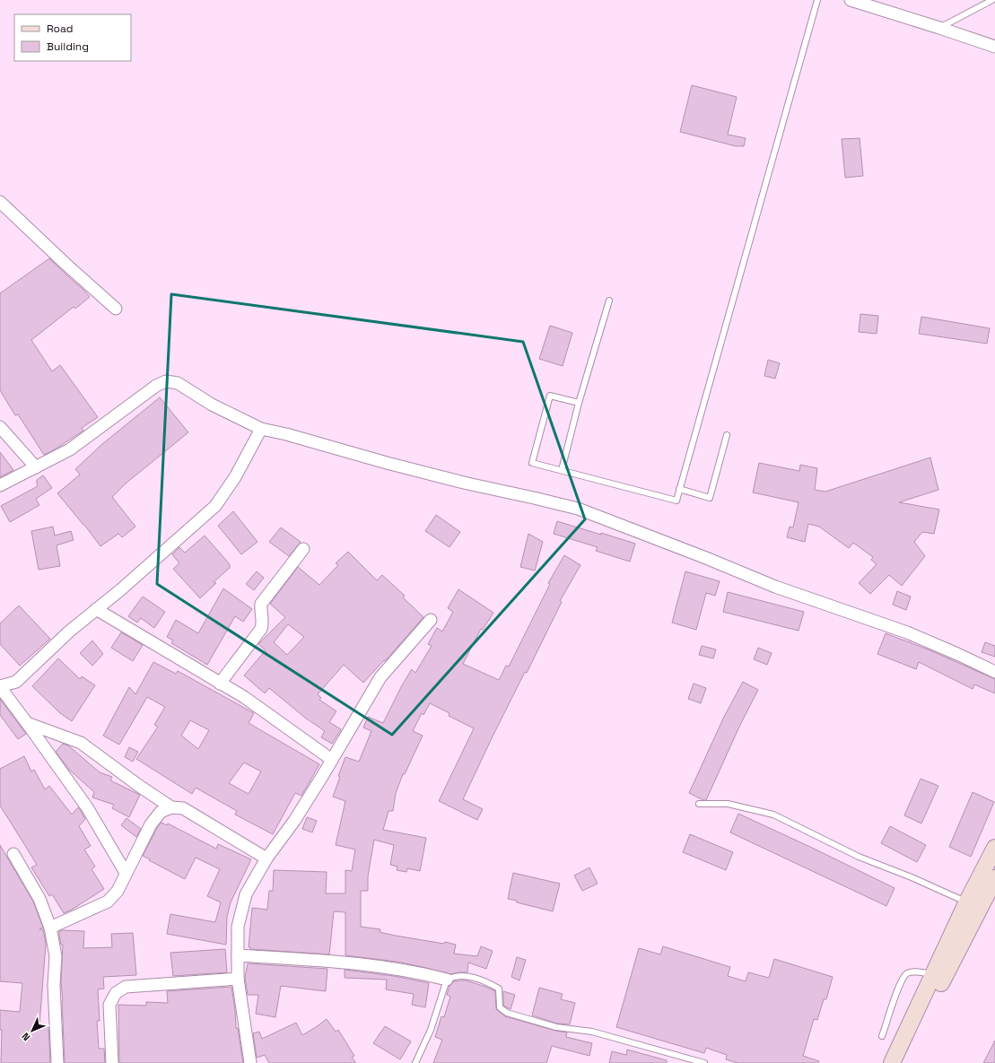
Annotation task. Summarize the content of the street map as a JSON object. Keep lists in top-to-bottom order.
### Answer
{
  "legend": ["Road", "Building"],
  "north": "bottom left"
}
